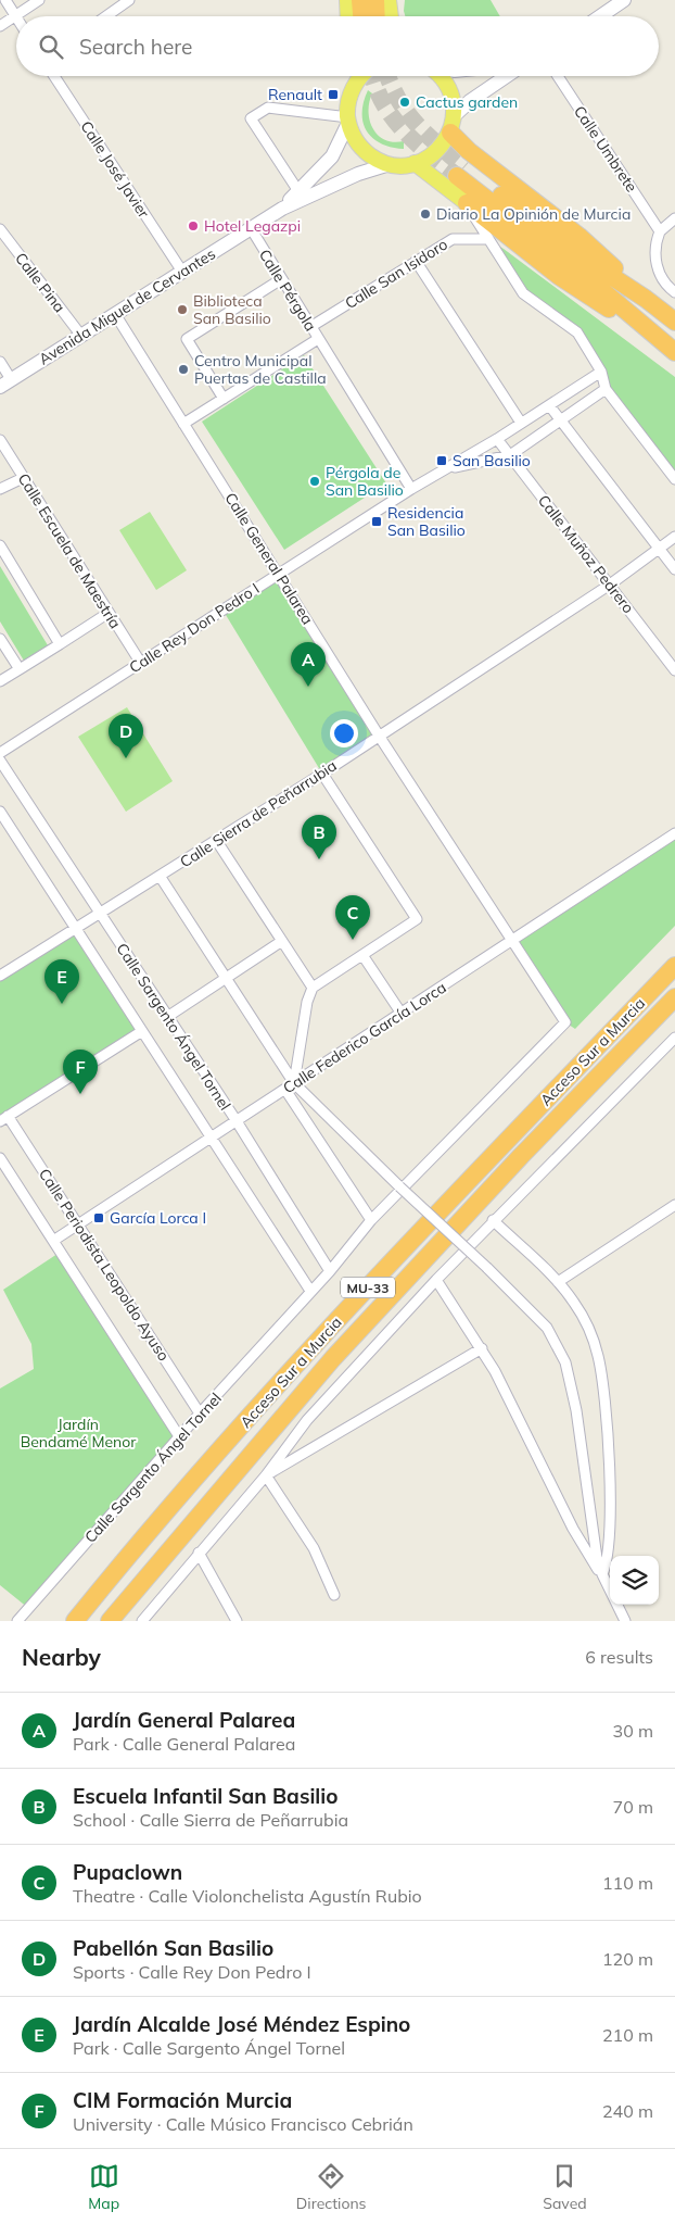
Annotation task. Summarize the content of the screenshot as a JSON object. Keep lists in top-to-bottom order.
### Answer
{
  "streets": {
    "highway": ["Acceso Sur a Murcia", "MU-33"],
    "main road": ["Avenida Miguel de Cervantes"],
    "street": [
      "Calle Umbrete",
      "Calle José Javier",
      "Calle San Isidoro",
      "Calle Pina",
      "Calle Pérgola",
      "Calle Escuela de Maestría",
      "Calle Muñoz Pedrero",
      "Calle General Palarea",
      "Calle Rey Don Pedro I",
      "Calle Sierra de Peñarrubia",
      "Calle Sargento Ángel Tornel",
      "Calle Federico García Lorca",
      "Calle Periodista Leopoldo Ayuso"
    ]
  },
  "crossings": [
    ["Calle José Javier", "Avenida Miguel de Cervantes"],
    ["Calle San Isidoro", "Calle Pérgola"],
    ["Calle Pina", "Avenida Miguel de Cervantes"],
    ["Calle Pérgola", "Avenida Miguel de Cervantes"],
    ["Calle Pérgola", "Calle Rey Don Pedro I"],
    ["Avenida Miguel de Cervantes", "Calle General Palarea"],
    ["Calle Escuela de Maestría", "Calle Rey Don Pedro I"],
    ["Calle Muñoz Pedrero", "Calle Rey Don Pedro I"],
    ["Calle Muñoz Pedrero", "Calle Sierra de Peñarrubia"],
    ["Calle General Palarea", "Calle Rey Don Pedro I"],
    ["Calle General Palarea", "Calle Sierra de Peñarrubia"],
    ["Calle General Palarea", "Calle Federico García Lorca"],
    ["Calle Sierra de Peñarrubia", "Calle Sargento Ángel Tornel"],
    ["Calle Sargento Ángel Tornel", "Calle Federico García Lorca"],
    ["Calle Sargento Ángel Tornel", "Calle Periodista Leopoldo Ayuso"],
    ["Calle Federico García Lorca", "Calle Periodista Leopoldo Ayuso"]
  ],
  "parks": ["Jardín Bendamé Menor"],
  "places": {
    "transit": [
      "Renault",
      "San Basilio",
      "Residencia San Basilio",
      "García Lorca I"
    ],
    "other": [
      "Cactus garden",
      "Diario La Opinión de Murcia",
      "Hotel Legazpi",
      "Biblioteca San Basilio",
      "Centro Municipal Puertas de Castilla",
      "Pérgola de San Basilio"
    ]
  },
  "page": {
    "search": "Search here",
    "pins": [
      "A",
      "D",
      "B",
      "C",
      "E",
      "F"
    ],
    "heading": ["Nearby", "6 results"],
    "list": [
      {
        "mark": "A",
        "name": "Jardín General Palarea",
        "note": "Park · Calle General Palarea",
        "value": "30 m"
      },
      {
        "mark": "B",
        "name": "Escuela Infantil San Basilio",
        "note": "School · Calle Sierra de Peñarrubia",
        "value": "70 m"
      },
      {
        "mark": "C",
        "name": "Pupaclown",
        "note": "Theatre · Calle Violonchelista Agustín Rubio",
        "value": "110 m"
      },
      {
        "mark": "D",
        "name": "Pabellón San Basilio",
        "note": "Sports · Calle Rey Don Pedro I",
        "value": "120 m"
      },
      {
        "mark": "E",
        "name": "Jardín Alcalde José Méndez Espino",
        "note": "Park · Calle Sargento Ángel Tornel",
        "value": "210 m"
      },
      {
        "mark": "F",
        "name": "CIM Formación Murcia",
        "note": "University · Calle Músico Francisco Cebrián",
        "value": "240 m"
      }
    ],
    "nav": ["Map", "Directions", "Saved"]
  }
}
